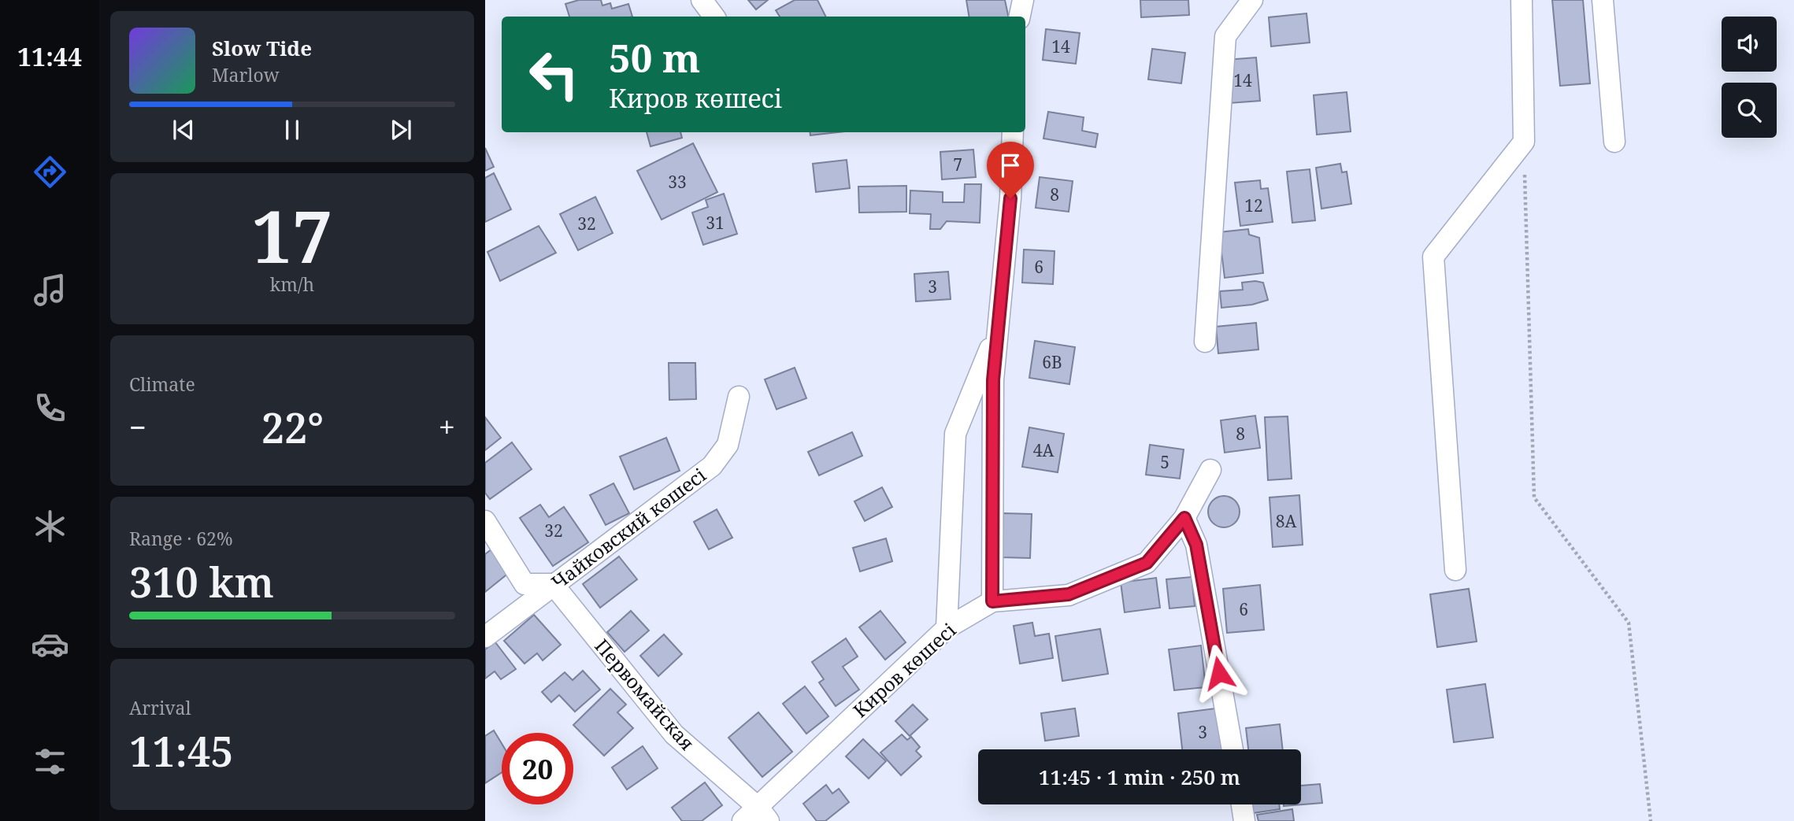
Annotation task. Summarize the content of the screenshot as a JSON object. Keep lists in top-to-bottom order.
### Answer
{
  "streets": {
    "street": ["Чайковский көшесі", "Киров көшесі", "Первомайская"]
  },
  "crossings": [
    ["Чайковский көшесі", "Первомайская"],
    ["Киров көшесі", "Первомайская"]
  ],
  "house_numbers": [
    "14",
    "14",
    "7",
    "33",
    "8",
    "12",
    "31",
    "32",
    "6",
    "3",
    "6B",
    "8",
    "4A",
    "5",
    "8A",
    "32",
    "6",
    "3"
  ],
  "page": {
    "tabs": "11:44",
    "turn": ["50 m", "Киров көшесі"],
    "song": ["Slow Tide", "Marlow"],
    "tile": [
      ["17", "km/h"],
      "Climate",
      ["Range · 62%", "310 km"],
      ["Arrival", "11:45"]
    ],
    "heat": ["−", "22°", "+"],
    "limit": "20",
    "trip": "11:45 · 1 min · 250 m"
  }
}
